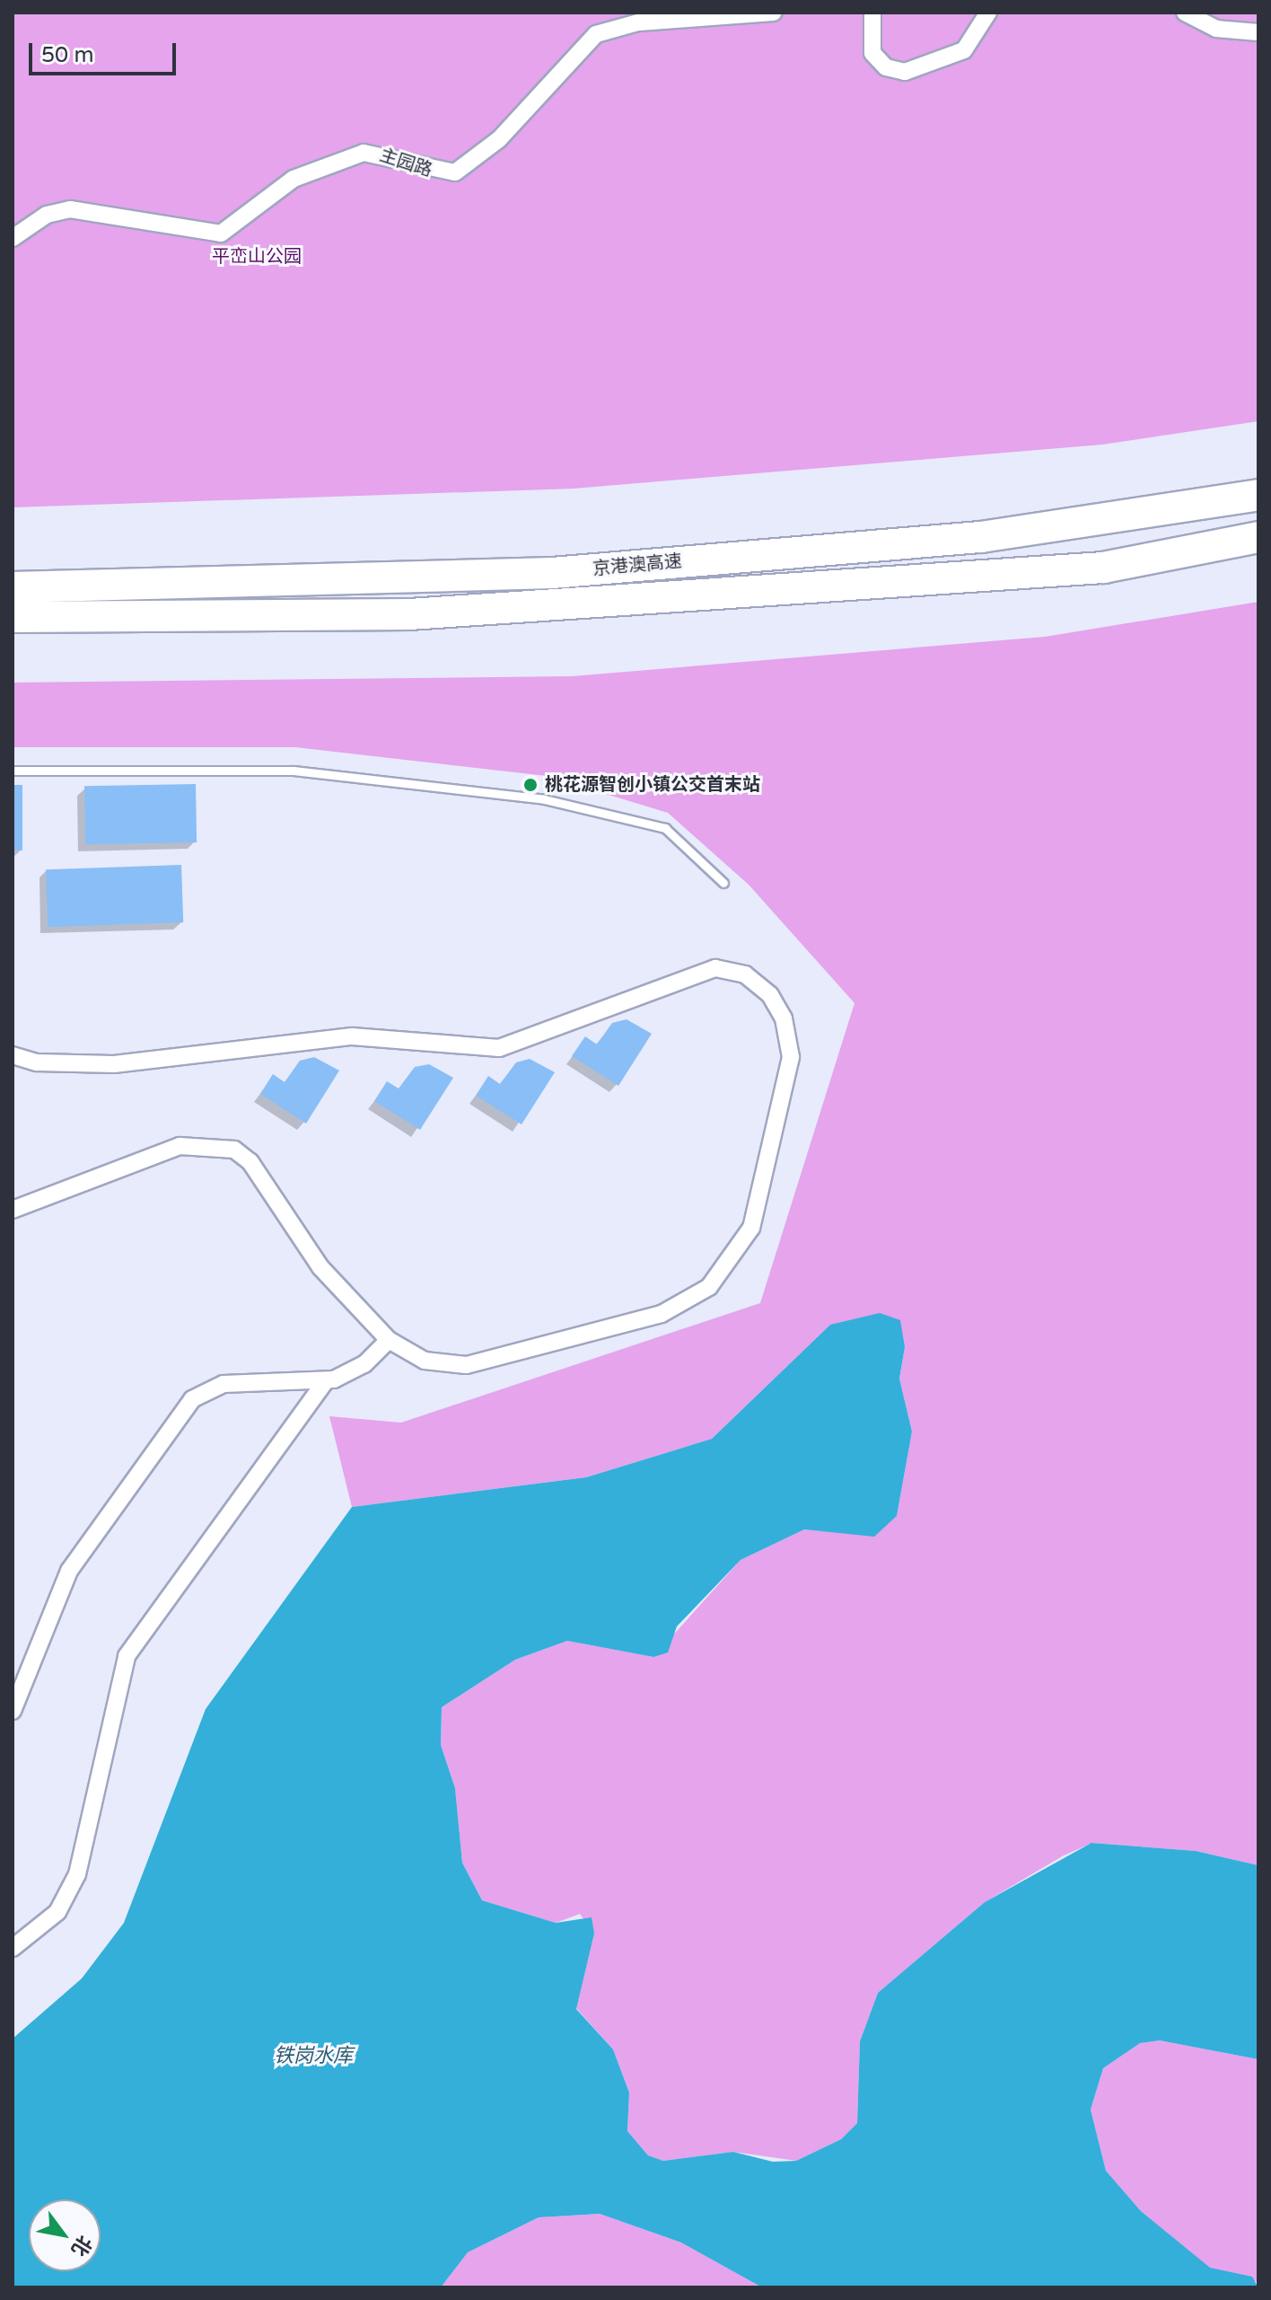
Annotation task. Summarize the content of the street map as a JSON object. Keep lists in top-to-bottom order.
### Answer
{
  "streets": {
    "highway": ["京港澳高速"],
    "street": ["主园路"]
  },
  "water": ["铁岗水库"],
  "parks": ["平峦山公园"],
  "places": ["桃花源智创小镇公交首末站"],
  "scale_bar": "50 m",
  "north": "bottom right"
}
